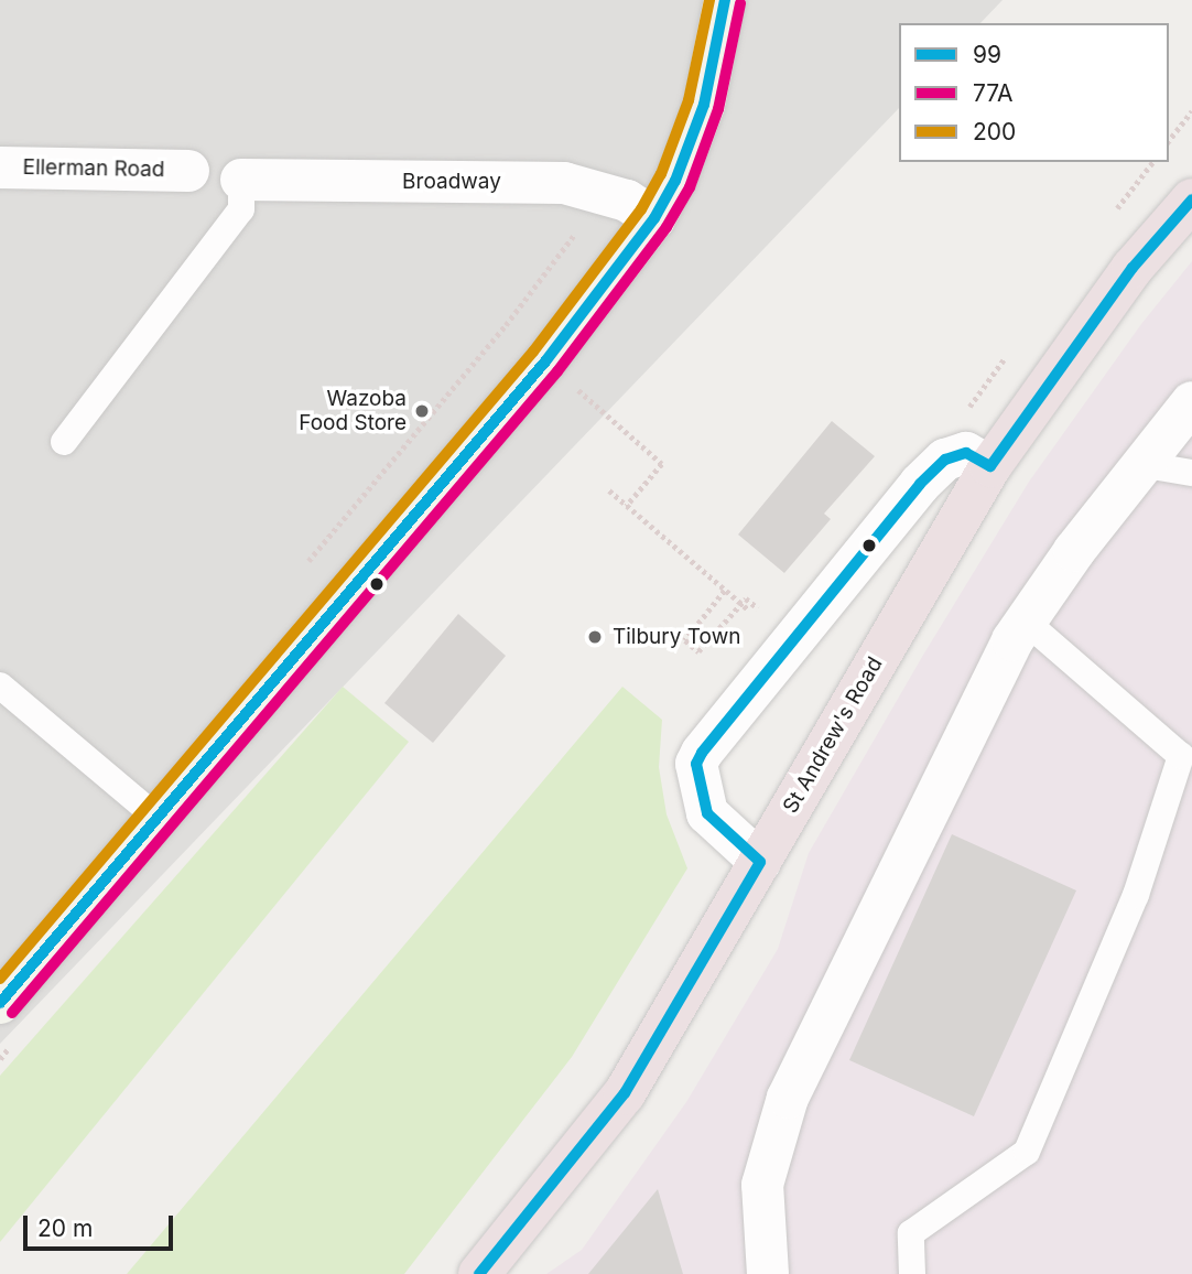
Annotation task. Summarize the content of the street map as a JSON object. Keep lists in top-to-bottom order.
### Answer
{
  "streets": {
    "highway": ["St Andrew's Road"],
    "street": ["Ellerman Road", "Broadway"]
  },
  "places": ["Wazoba Food Store", "Tilbury Town"],
  "lines": ["transit line 99", "transit line 200", "transit line 77A"],
  "legend": ["99", "77A", "200"],
  "scale_bar": "20 m"
}
